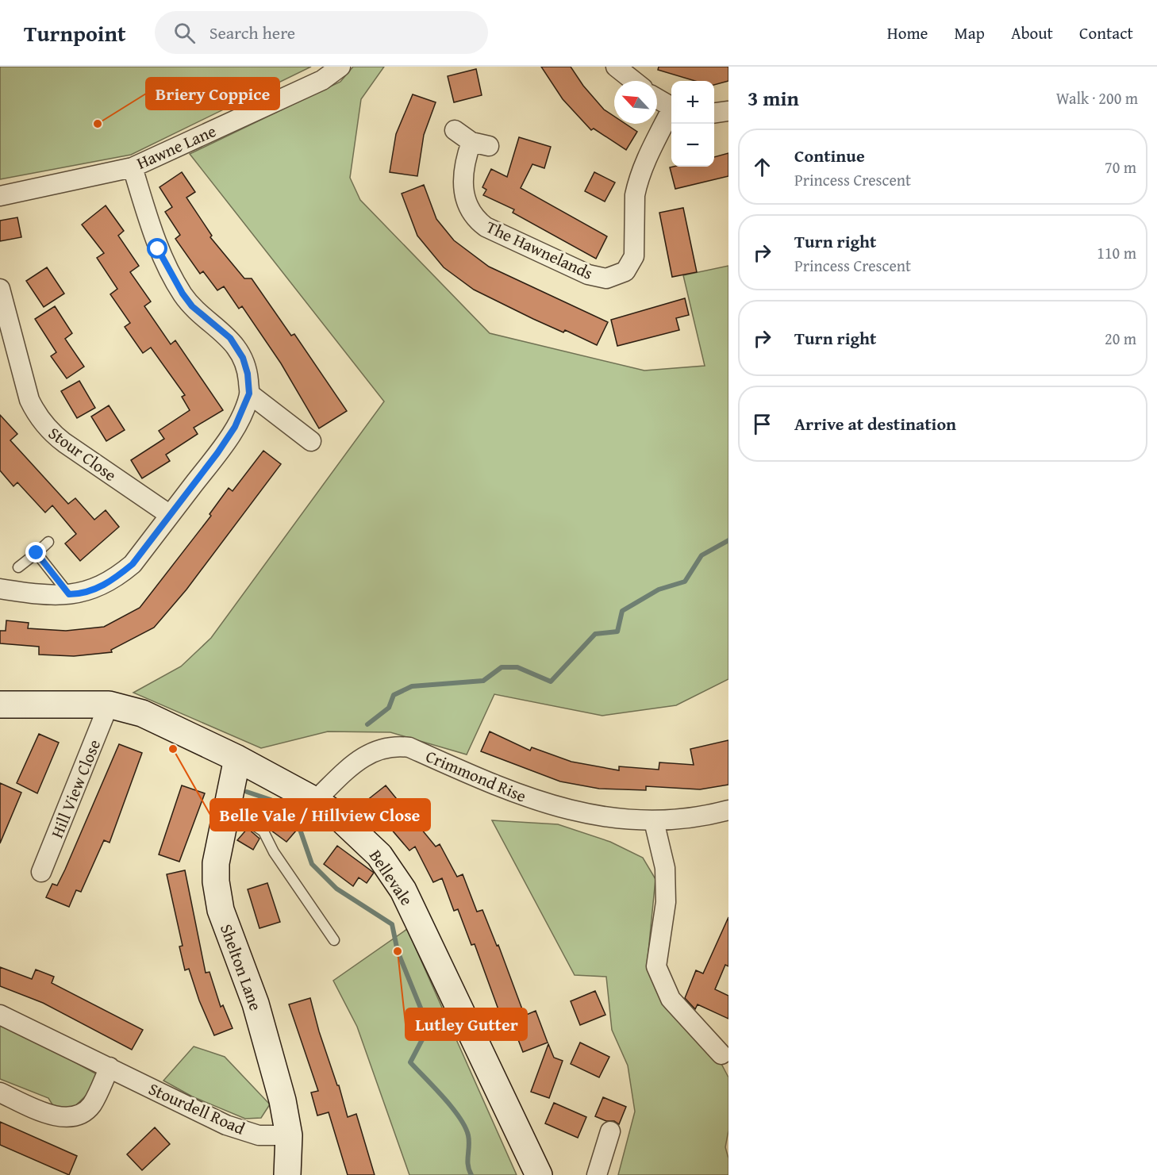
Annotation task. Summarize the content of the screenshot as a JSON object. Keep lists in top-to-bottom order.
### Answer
{
  "streets": {
    "street": [
      "Hawne Lane",
      "The Hawnelands",
      "Stour Close",
      "Crimmond Rise",
      "Hill View Close",
      "Bellevale",
      "Shelton Lane",
      "Stourdell Road"
    ]
  },
  "crossings": [
    ["Crimmond Rise", "Bellevale"],
    ["Hill View Close", "Bellevale"],
    ["Bellevale", "Shelton Lane"],
    ["Shelton Lane", "Stourdell Road"]
  ],
  "places": ["Briery Coppice", "Belle Vale / Hillview Close", "Lutley Gutter"],
  "north": "top left",
  "page": {
    "header": "Turnpoint",
    "search": "Search here",
    "nav": [
      "Home",
      "Map",
      "About",
      "Contact"
    ],
    "heading": ["3 min", "Walk · 200 m"],
    "map_buttons": ["+", "−"],
    "list": [
      ["Continue", "Princess Crescent", "70 m"],
      ["Turn right", "Princess Crescent", "110 m"],
      ["Turn right", "20 m"],
      "Arrive at destination"
    ]
  }
}
